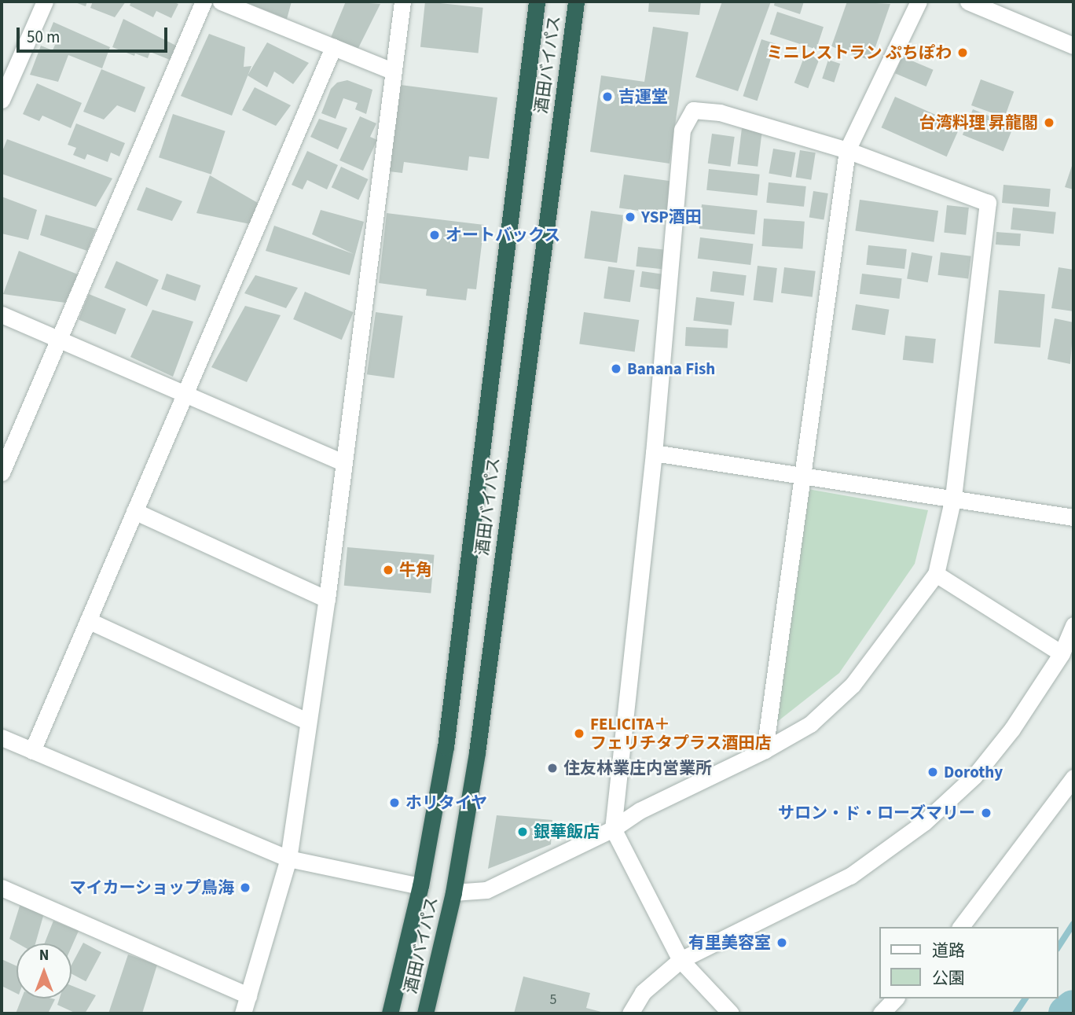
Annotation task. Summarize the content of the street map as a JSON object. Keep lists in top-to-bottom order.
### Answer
{
  "streets": {
    "highway": ["酒田バイパス"]
  },
  "places": [
    "ミニレストラン ぷちぽわ",
    "吉運堂",
    "台湾料理 昇龍閣",
    "YSP酒田",
    "オートバックス",
    "Banana Fish",
    "牛角",
    "FELICITA＋ フェリチタプラス酒田店",
    "住友林業庄内営業所",
    "Dorothy",
    "ホリタイヤ",
    "サロン・ド・ローズマリー",
    "銀華飯店",
    "マイカーショップ鳥海",
    "有里美容室"
  ],
  "house_numbers": ["5"],
  "legend": ["道路", "公園"],
  "scale_bar": "50 m",
  "north": "top"
}
